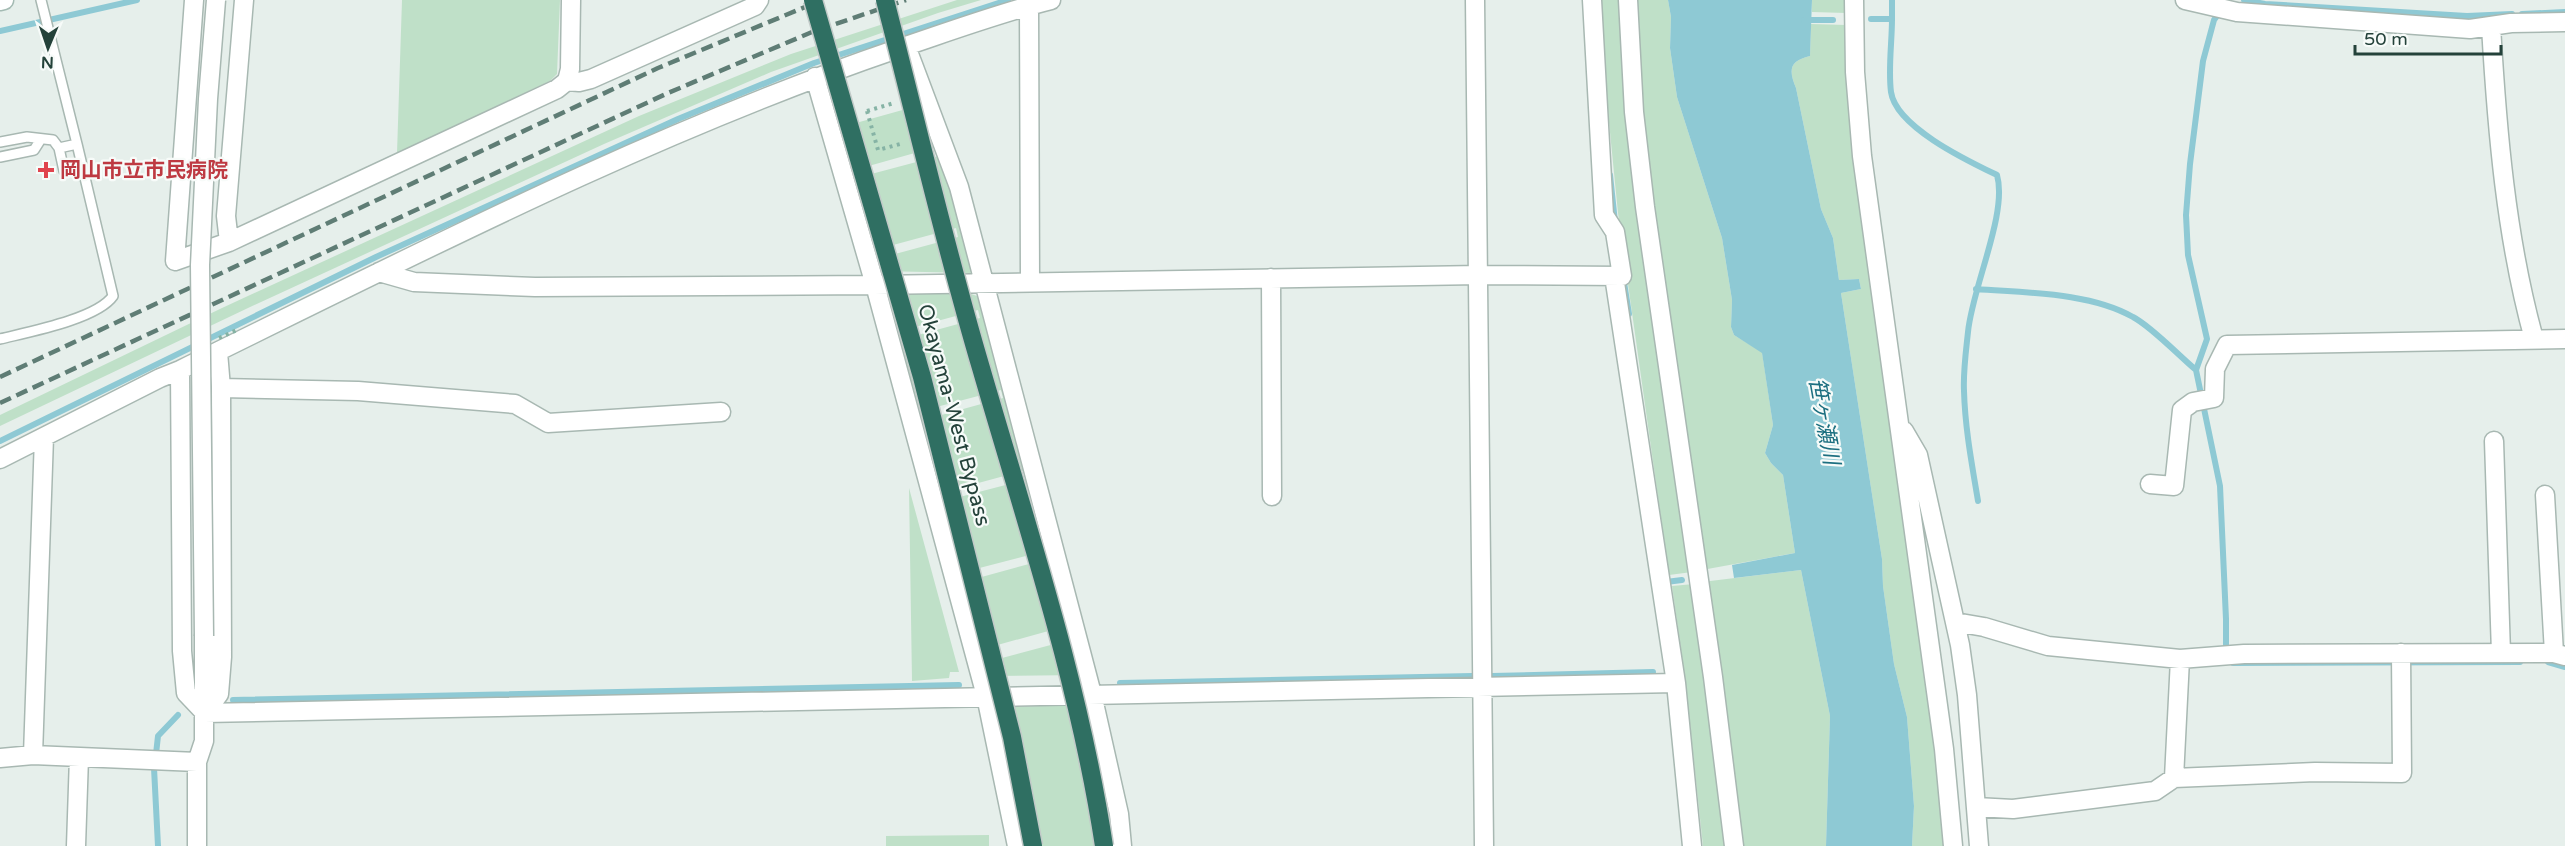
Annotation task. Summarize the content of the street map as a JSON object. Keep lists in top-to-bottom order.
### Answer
{
  "streets": {
    "highway": ["Okayama-West Bypass"]
  },
  "water": ["笹ヶ瀬川"],
  "places": {
    "health": ["岡山市立市民病院"]
  },
  "scale_bar": "50 m",
  "north": "bottom"
}
